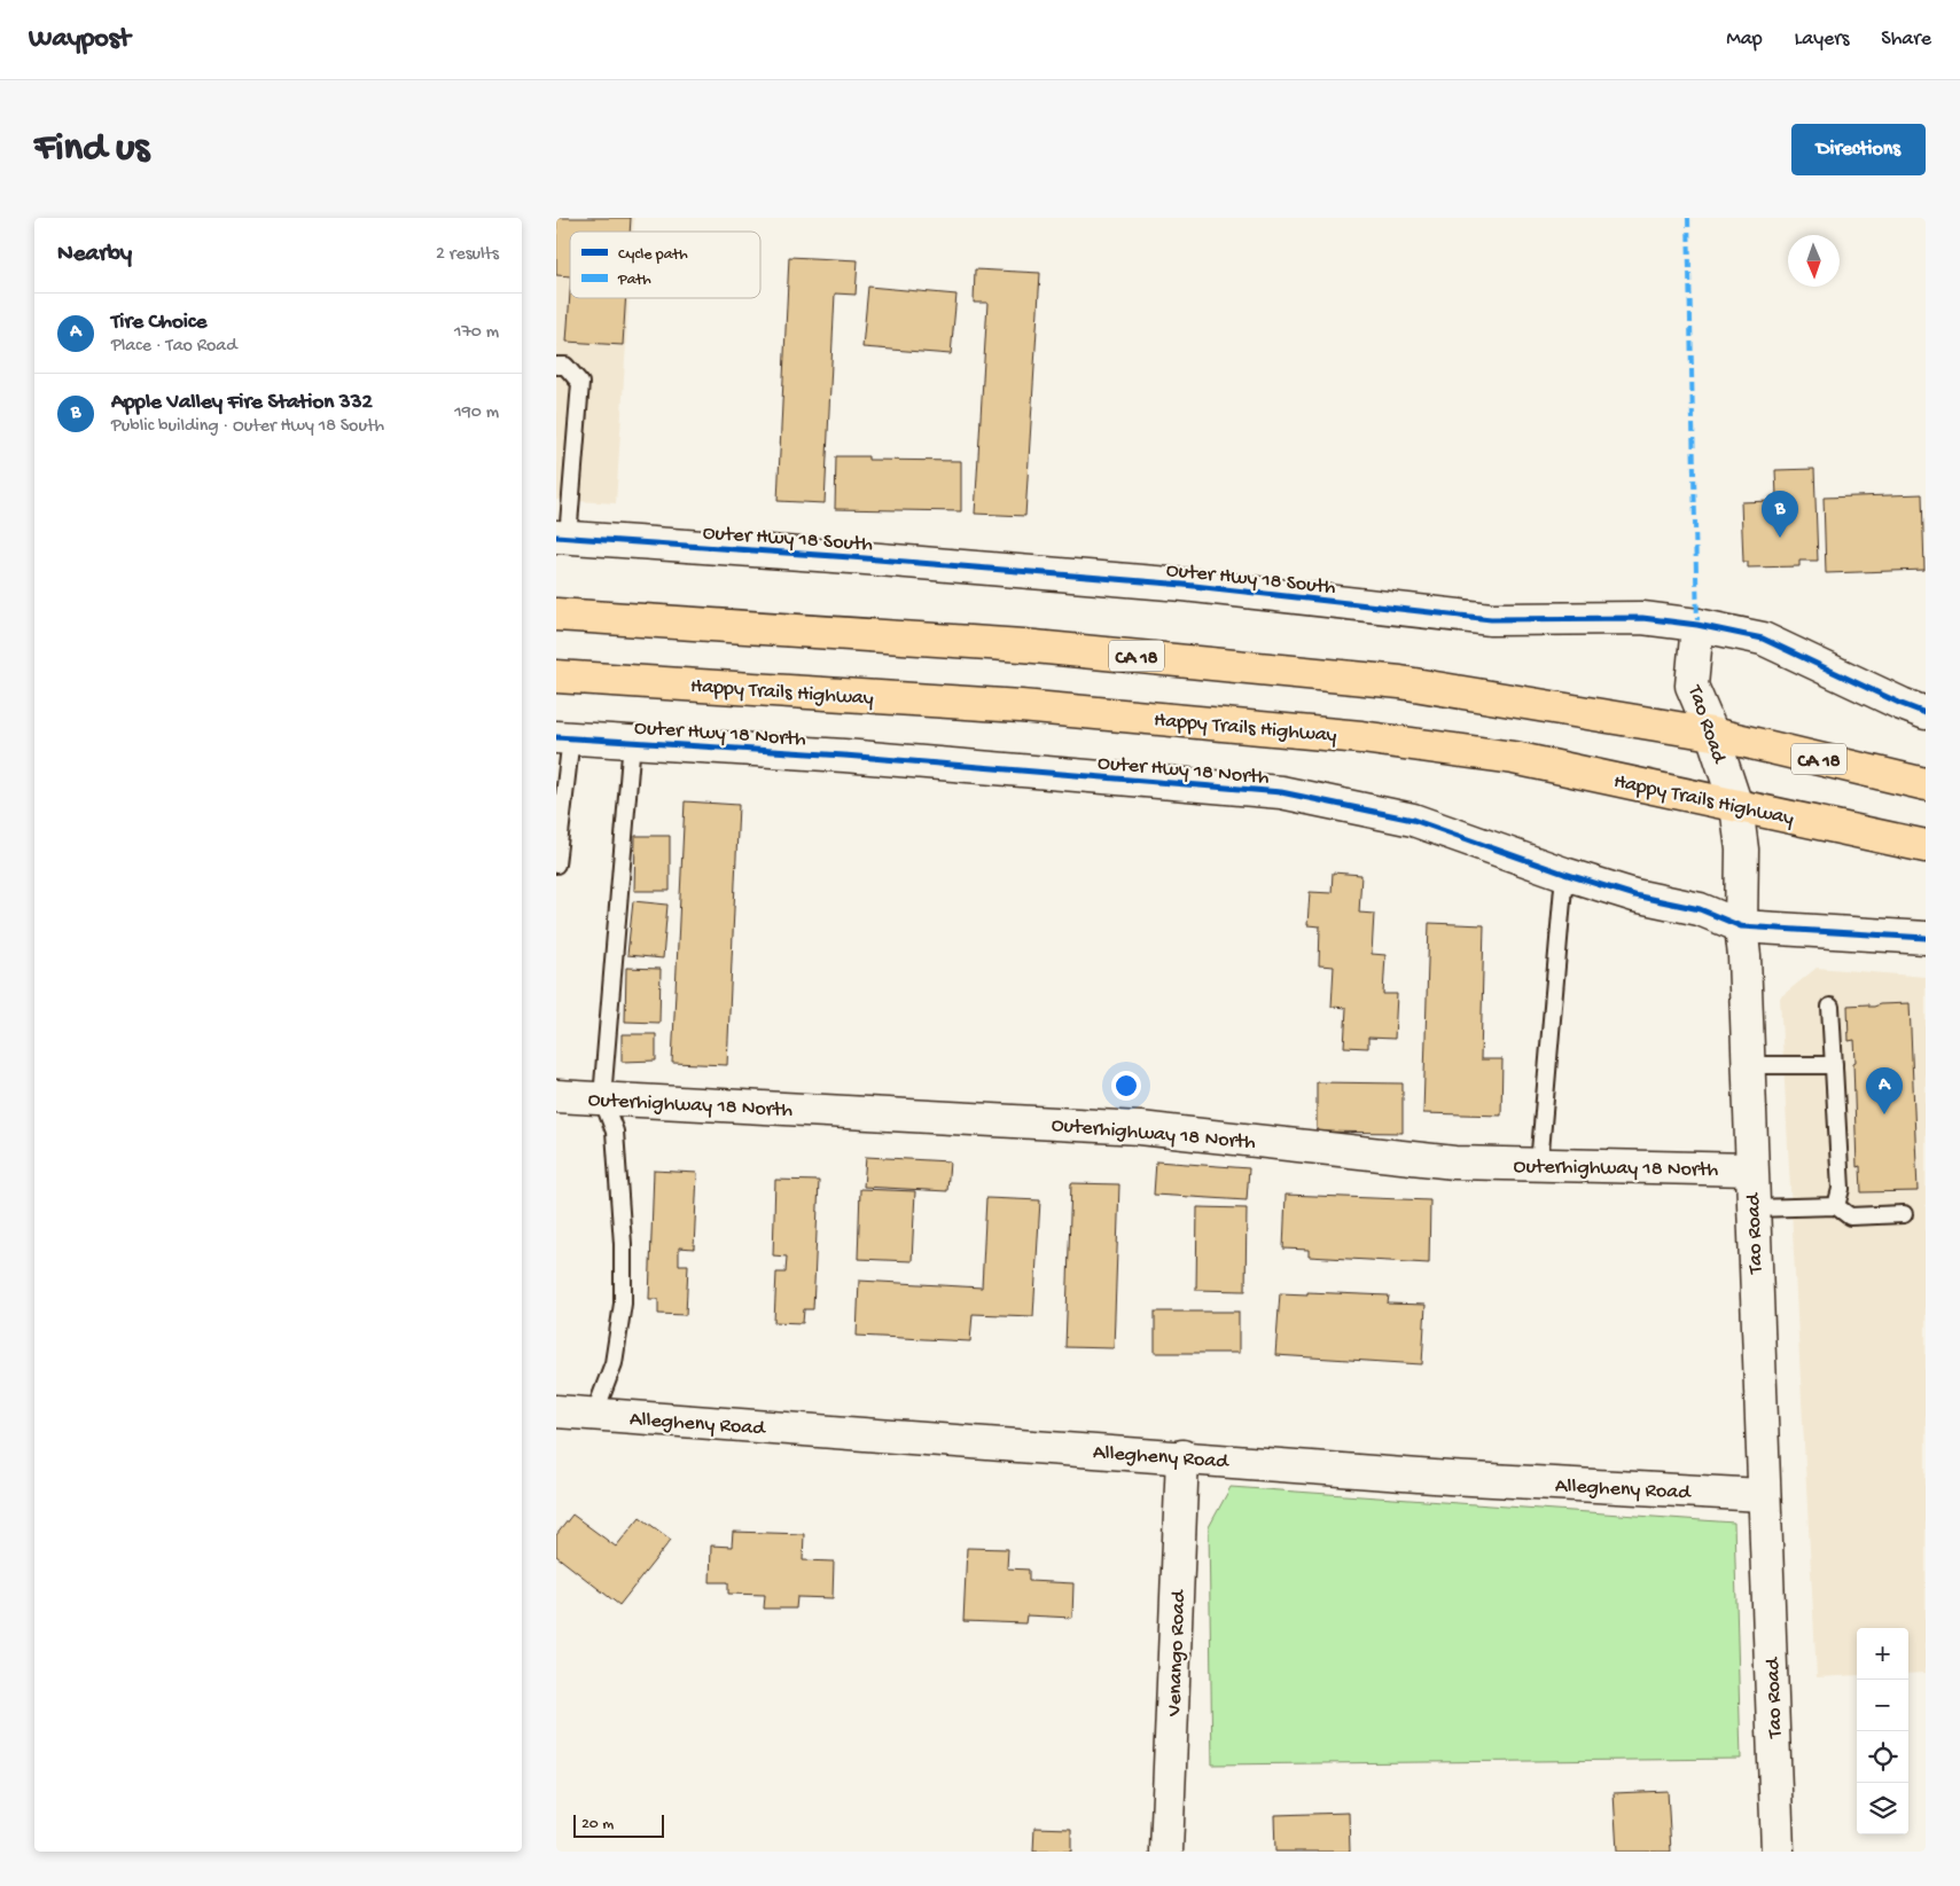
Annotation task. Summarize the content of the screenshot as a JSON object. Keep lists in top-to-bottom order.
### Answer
{
  "streets": {
    "main road": ["CA 18", "Happy Trails Highway"],
    "street": [
      "Outer Hwy 18 South",
      "Tao Road",
      "Outer Hwy 18 North",
      "Outerhighway 18 North",
      "Allegheny Road",
      "Venango Road"
    ]
  },
  "crossings": [
    ["Outer Hwy 18 South", "Tao Road"],
    ["CA 18", "Tao Road"],
    ["Happy Trails Highway", "Tao Road"],
    ["Tao Road", "Outer Hwy 18 North"],
    ["Tao Road", "Outerhighway 18 North"],
    ["Tao Road", "Allegheny Road"],
    ["Allegheny Road", "Venango Road"]
  ],
  "legend": ["Cycle path", "Path"],
  "scale_bar": "20 m",
  "north": "bottom",
  "page": {
    "header": "Waypost",
    "nav": ["Map", "Layers", "Share"],
    "buttons": "Directions",
    "title": "Find us",
    "heading": ["Nearby", "2 results"],
    "list": [
      {
        "mark": "A",
        "name": "Tire Choice",
        "note": "Place · Tao Road",
        "value": "170 m"
      },
      {
        "mark": "B",
        "name": "Apple Valley Fire Station 332",
        "note": "Public building · Outer Hwy 18 South",
        "value": "190 m"
      }
    ],
    "pins": ["B", "A"],
    "map_buttons": ["+", "−"],
    "scale": "20 m"
  }
}
